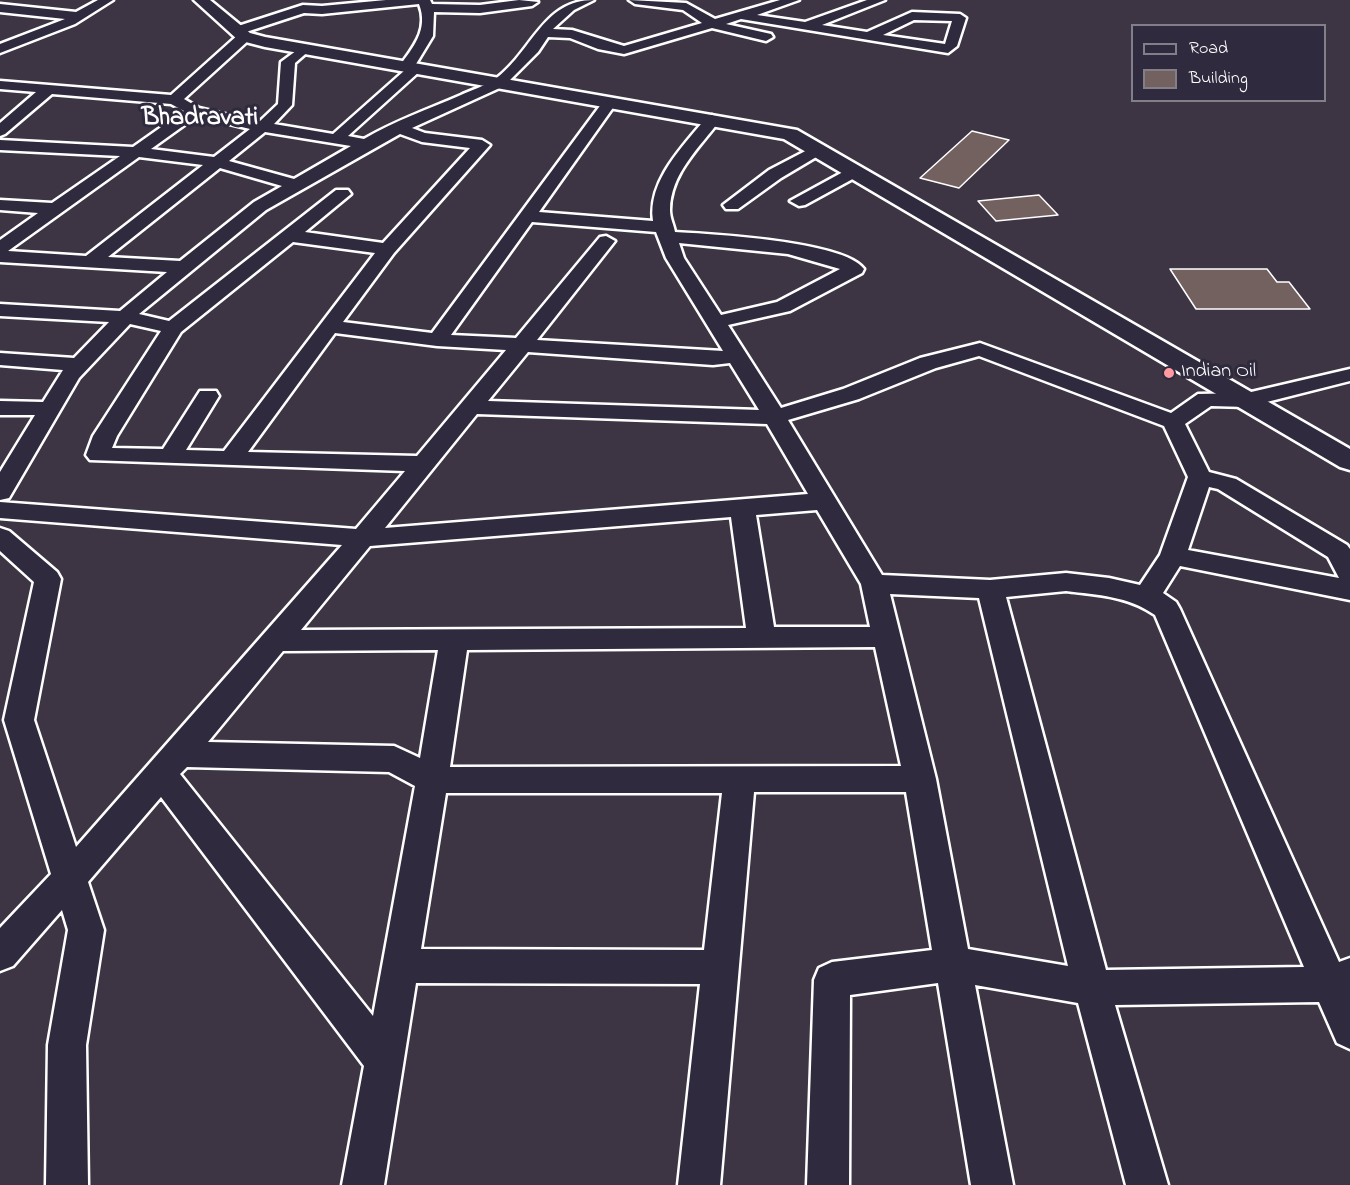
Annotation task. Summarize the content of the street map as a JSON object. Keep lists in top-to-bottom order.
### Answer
{
  "districts": ["Bhadravati"],
  "places": ["Indian Oil"],
  "legend": ["Road", "Building"]
}
